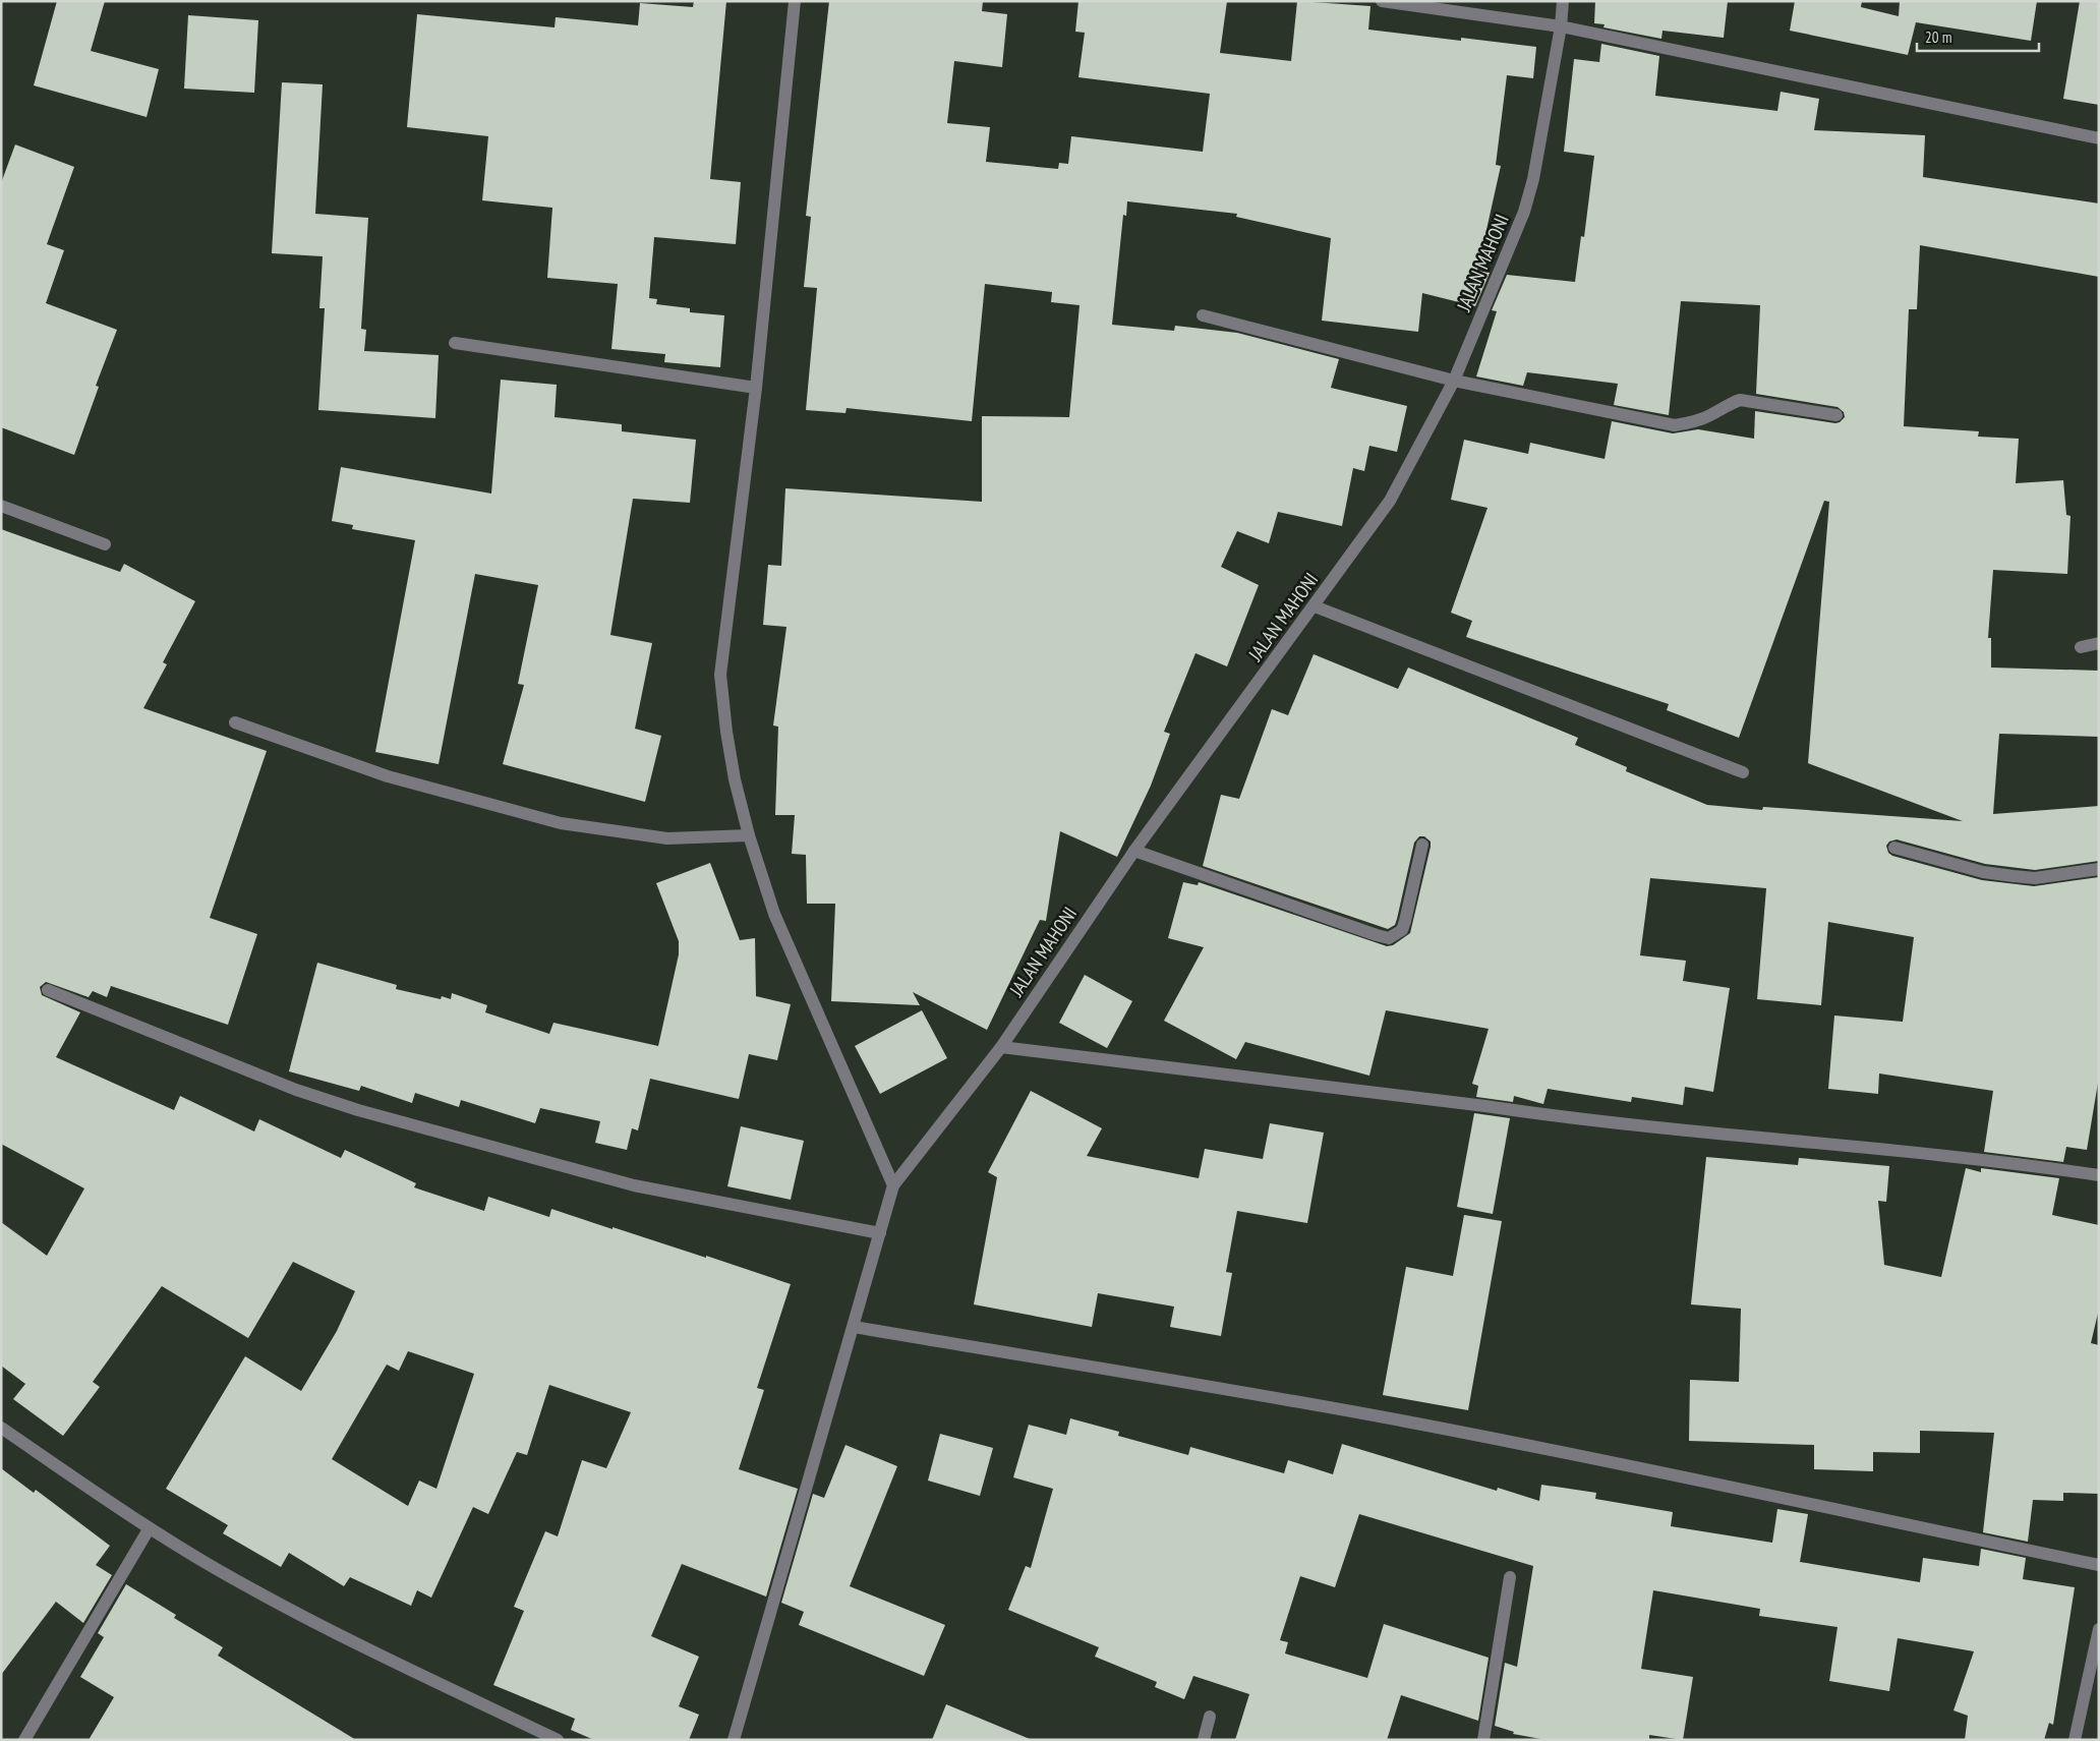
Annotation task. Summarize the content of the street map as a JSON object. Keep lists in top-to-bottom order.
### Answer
{
  "streets": {
    "street": ["JALAN MAHONI"]
  },
  "scale_bar": "20 m"
}
